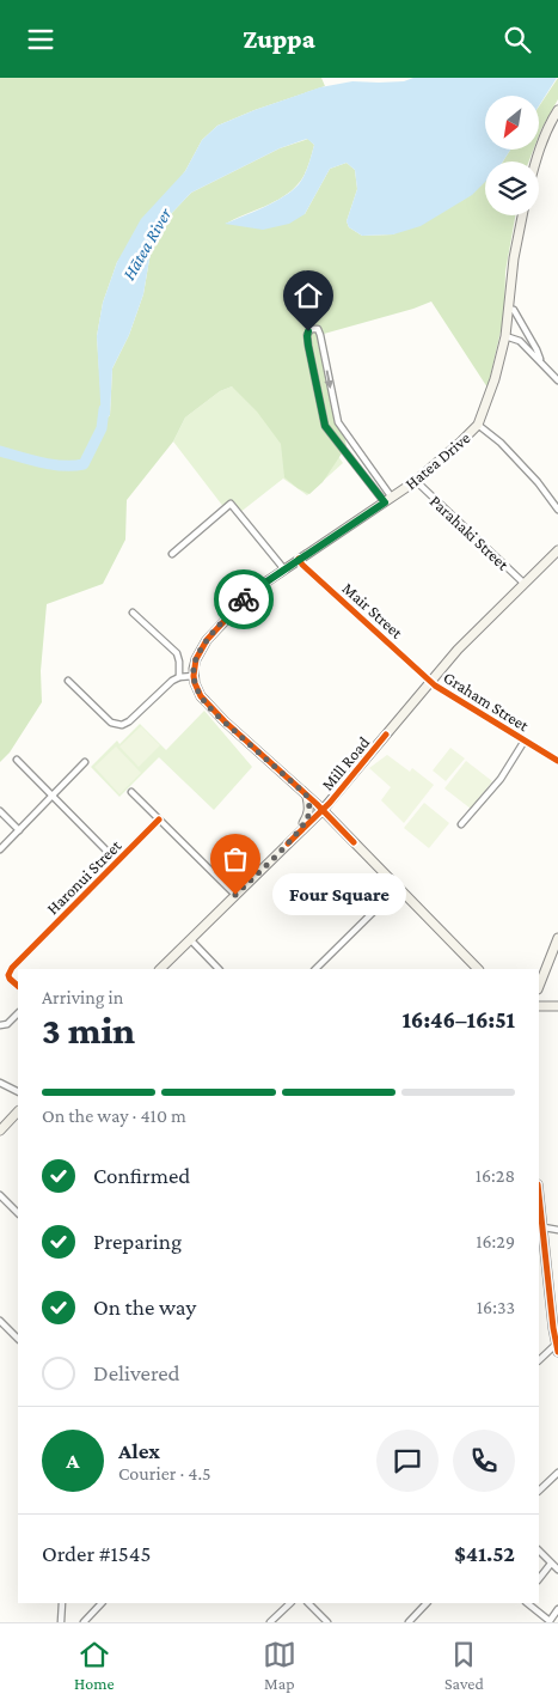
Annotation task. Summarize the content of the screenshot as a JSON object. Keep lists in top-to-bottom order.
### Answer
{
  "streets": {
    "main road": ["Hatea Drive", "Mill Road"],
    "street": [
      "Parahaki Street",
      "Mair Street",
      "Graham Street",
      "Haronui Street"
    ]
  },
  "crossings": [
    ["Hatea Drive", "Parahaki Street"],
    ["Hatea Drive", "Mair Street"],
    ["Parahaki Street", "Mill Road"],
    ["Mair Street", "Graham Street"],
    ["Mair Street", "Mill Road"],
    ["Graham Street", "Mill Road"]
  ],
  "water": ["Hātea River"],
  "places": ["Four Square"],
  "north": "bottom left",
  "page": {
    "header": "Zuppa",
    "bubble": "Four Square",
    "heading": ["3 min", "Arriving in", "16:46–16:51"],
    "panel": [
      "Alex",
      "Courier · 4.5",
      "Order #1545",
      "$41.52"
    ],
    "bar": "On the way · 410 m",
    "list": [
      ["Confirmed", "16:28"],
      ["Preparing", "16:29"],
      ["On the way", "16:33"],
      "Delivered"
    ],
    "round": "A",
    "tabs": ["Home", "Map", "Saved"]
  }
}
